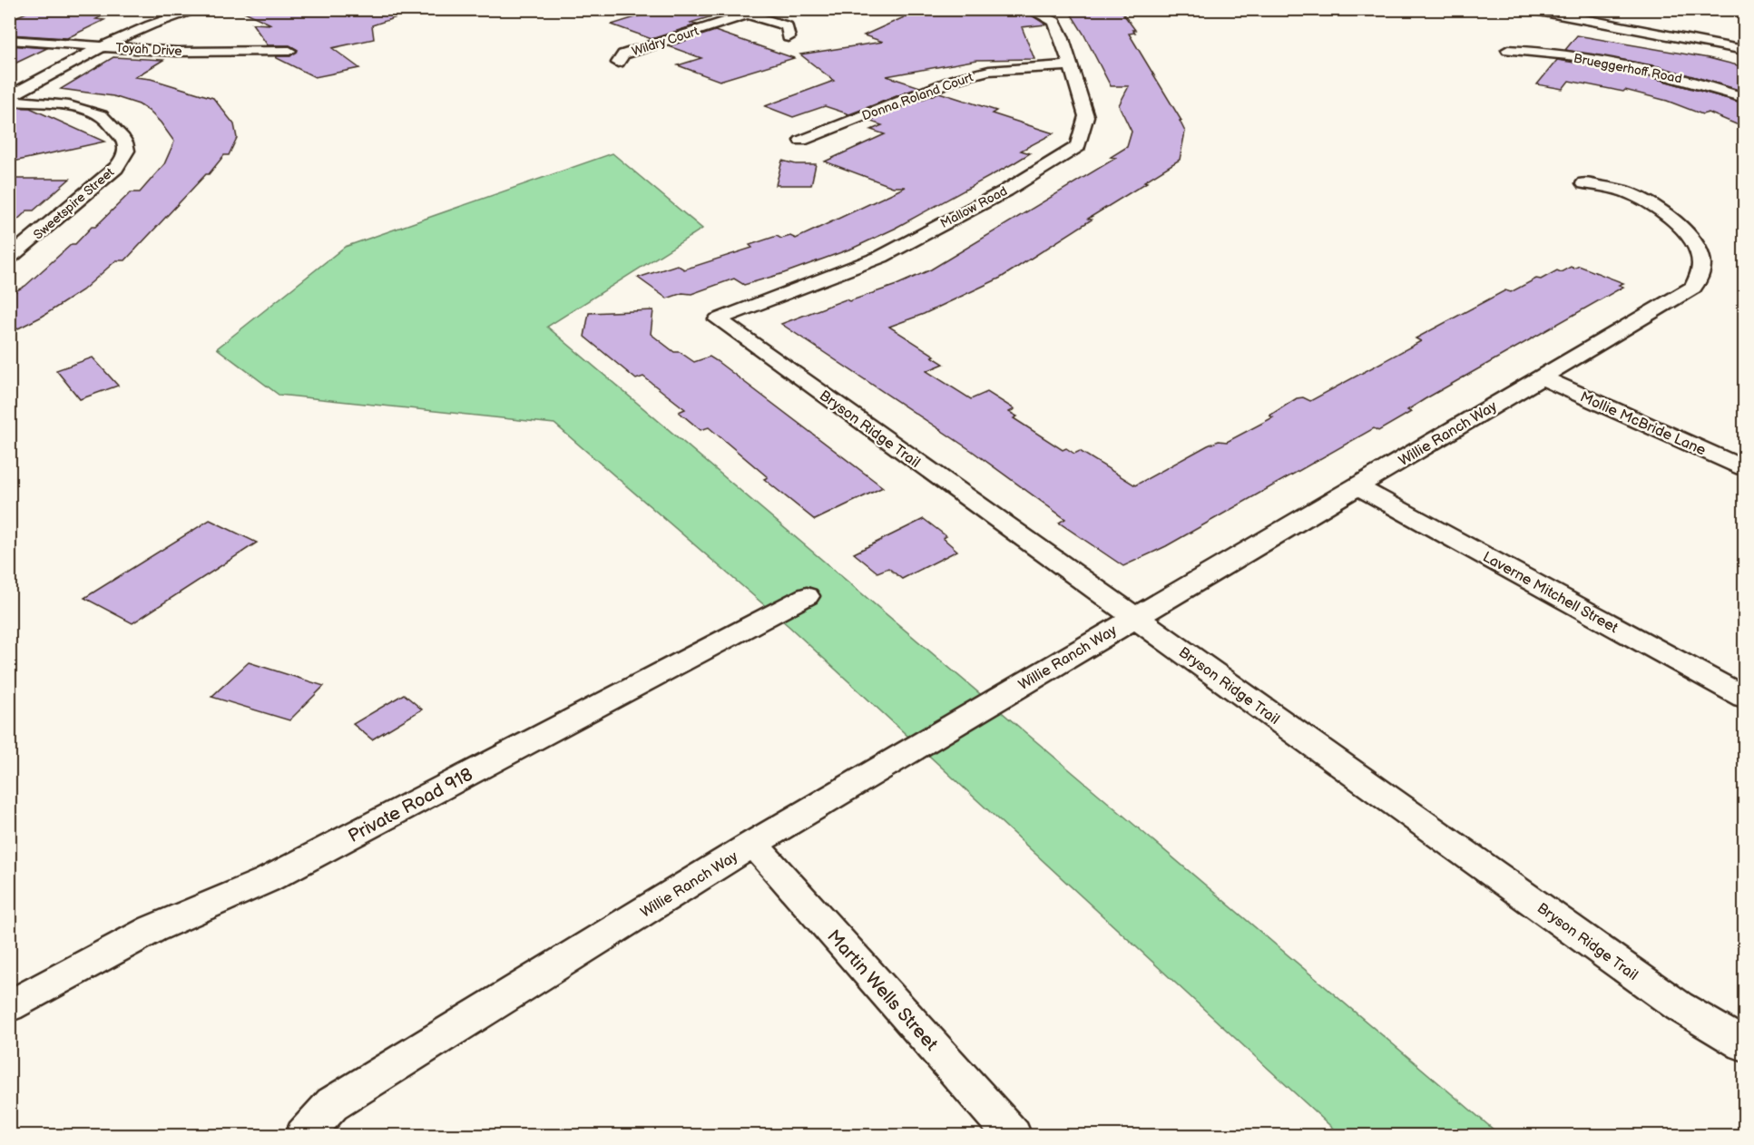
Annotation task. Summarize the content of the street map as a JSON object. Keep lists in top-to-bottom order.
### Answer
{
  "streets": {
    "street": [
      "Wildry Court",
      "Toyah Drive",
      "Brueggerhoff Road",
      "Donna Roland Court",
      "Sweetspire Street",
      "Mallow Road",
      "Mollie McBride Lane",
      "Bryson Ridge Trail",
      "Willie Ranch Way",
      "Laverne Mitchell Street",
      "Private Road 918",
      "Martin Wells Street"
    ]
  },
  "crossings": [
    ["Donna Roland Court", "Mallow Road"],
    ["Mallow Road", "Bryson Ridge Trail"],
    ["Mollie McBride Lane", "Willie Ranch Way"],
    ["Bryson Ridge Trail", "Willie Ranch Way"],
    ["Willie Ranch Way", "Laverne Mitchell Street"],
    ["Willie Ranch Way", "Martin Wells Street"]
  ]
}
